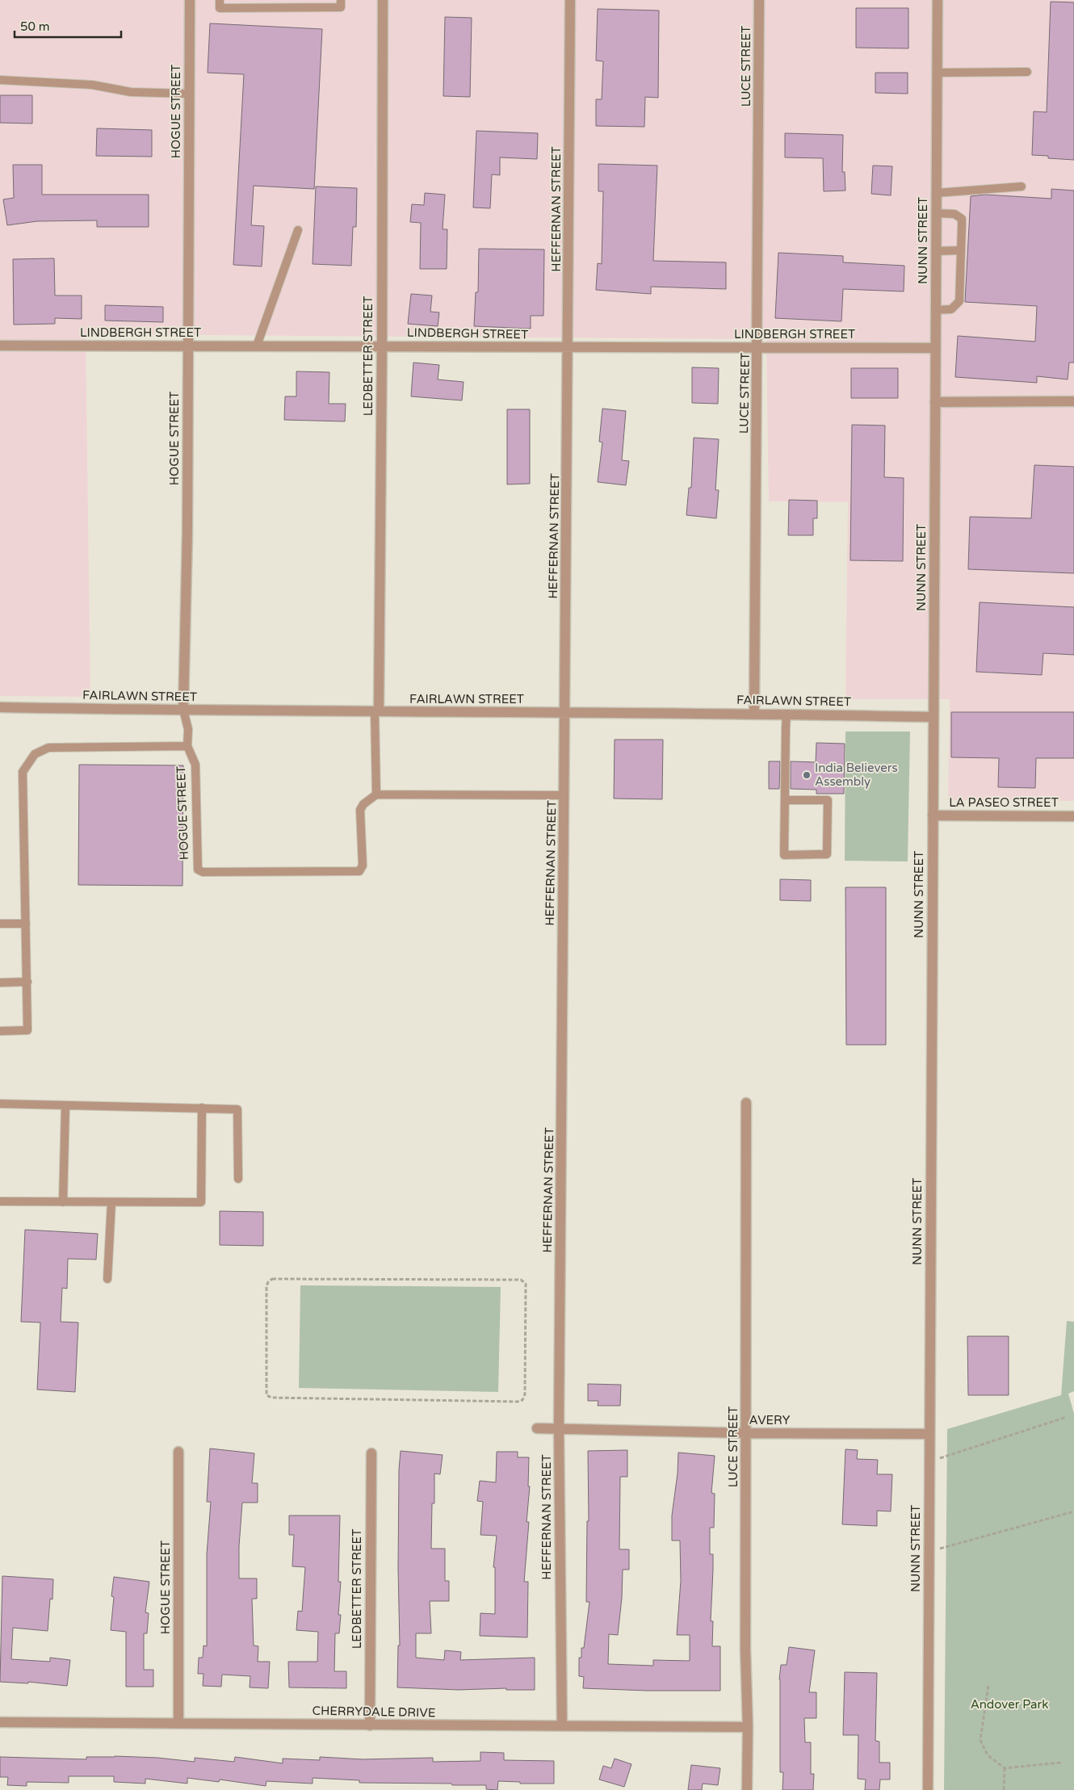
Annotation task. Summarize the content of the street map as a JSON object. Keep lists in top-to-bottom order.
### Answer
{
  "streets": {
    "street": [
      "LUCE STREET",
      "HOGUE STREET",
      "HEFFERNAN STREET",
      "NUNN STREET",
      "LINDBERGH STREET",
      "LEDBETTER STREET",
      "FAIRLAWN STREET",
      "LA PASEO STREET",
      "AVERY",
      "CHERRYDALE DRIVE"
    ]
  },
  "crossings": [
    ["LUCE STREET", "LINDBERGH STREET"],
    ["LUCE STREET", "FAIRLAWN STREET"],
    ["LUCE STREET", "AVERY"],
    ["LUCE STREET", "CHERRYDALE DRIVE"],
    ["HOGUE STREET", "LINDBERGH STREET"],
    ["HOGUE STREET", "FAIRLAWN STREET"],
    ["HOGUE STREET", "CHERRYDALE DRIVE"],
    ["HEFFERNAN STREET", "LINDBERGH STREET"],
    ["HEFFERNAN STREET", "FAIRLAWN STREET"],
    ["HEFFERNAN STREET", "AVERY"],
    ["HEFFERNAN STREET", "CHERRYDALE DRIVE"],
    ["NUNN STREET", "LINDBERGH STREET"],
    ["NUNN STREET", "FAIRLAWN STREET"],
    ["NUNN STREET", "LA PASEO STREET"],
    ["NUNN STREET", "AVERY"],
    ["LINDBERGH STREET", "LEDBETTER STREET"],
    ["LEDBETTER STREET", "FAIRLAWN STREET"],
    ["LEDBETTER STREET", "CHERRYDALE DRIVE"]
  ],
  "parks": ["Andover Park"],
  "places": ["India Believers Assembly"],
  "scale_bar": "50 m"
}
